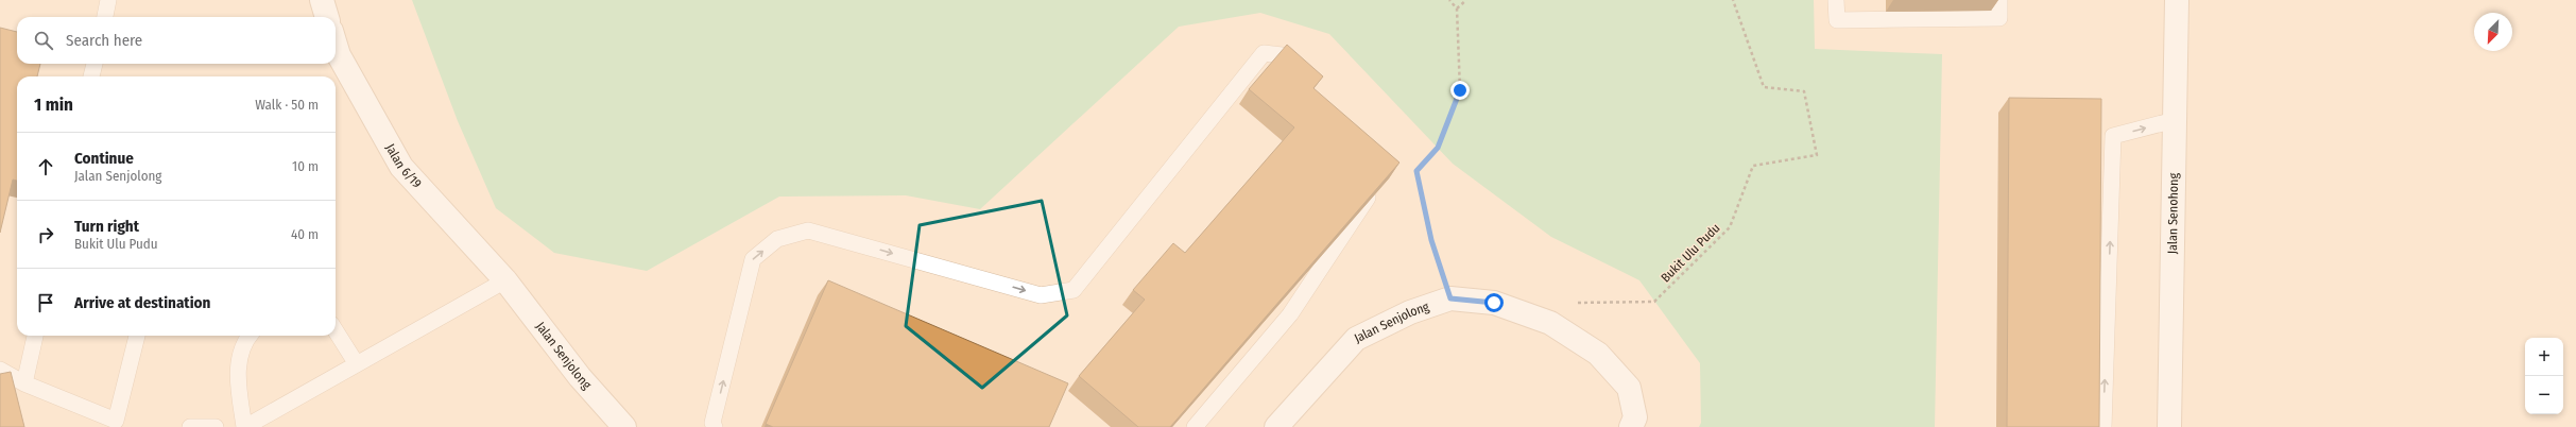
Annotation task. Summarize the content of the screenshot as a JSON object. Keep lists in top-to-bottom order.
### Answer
{
  "streets": {
    "street": ["Jalan 6/19", "Jalan Senohong", "Jalan Senjolong"],
    "path": ["Bukit Ulu Pudu"]
  },
  "crossings": [
    ["Jalan 6/19", "Jalan Senjolong"]
  ],
  "north": "bottom left",
  "page": {
    "search": "Search here",
    "heading": ["1 min", "Walk · 50 m"],
    "list": [
      ["Continue", "Jalan Senjolong", "10 m"],
      ["Turn right", "Bukit Ulu Pudu", "40 m"],
      "Arrive at destination"
    ],
    "map_buttons": ["+", "−"]
  }
}
